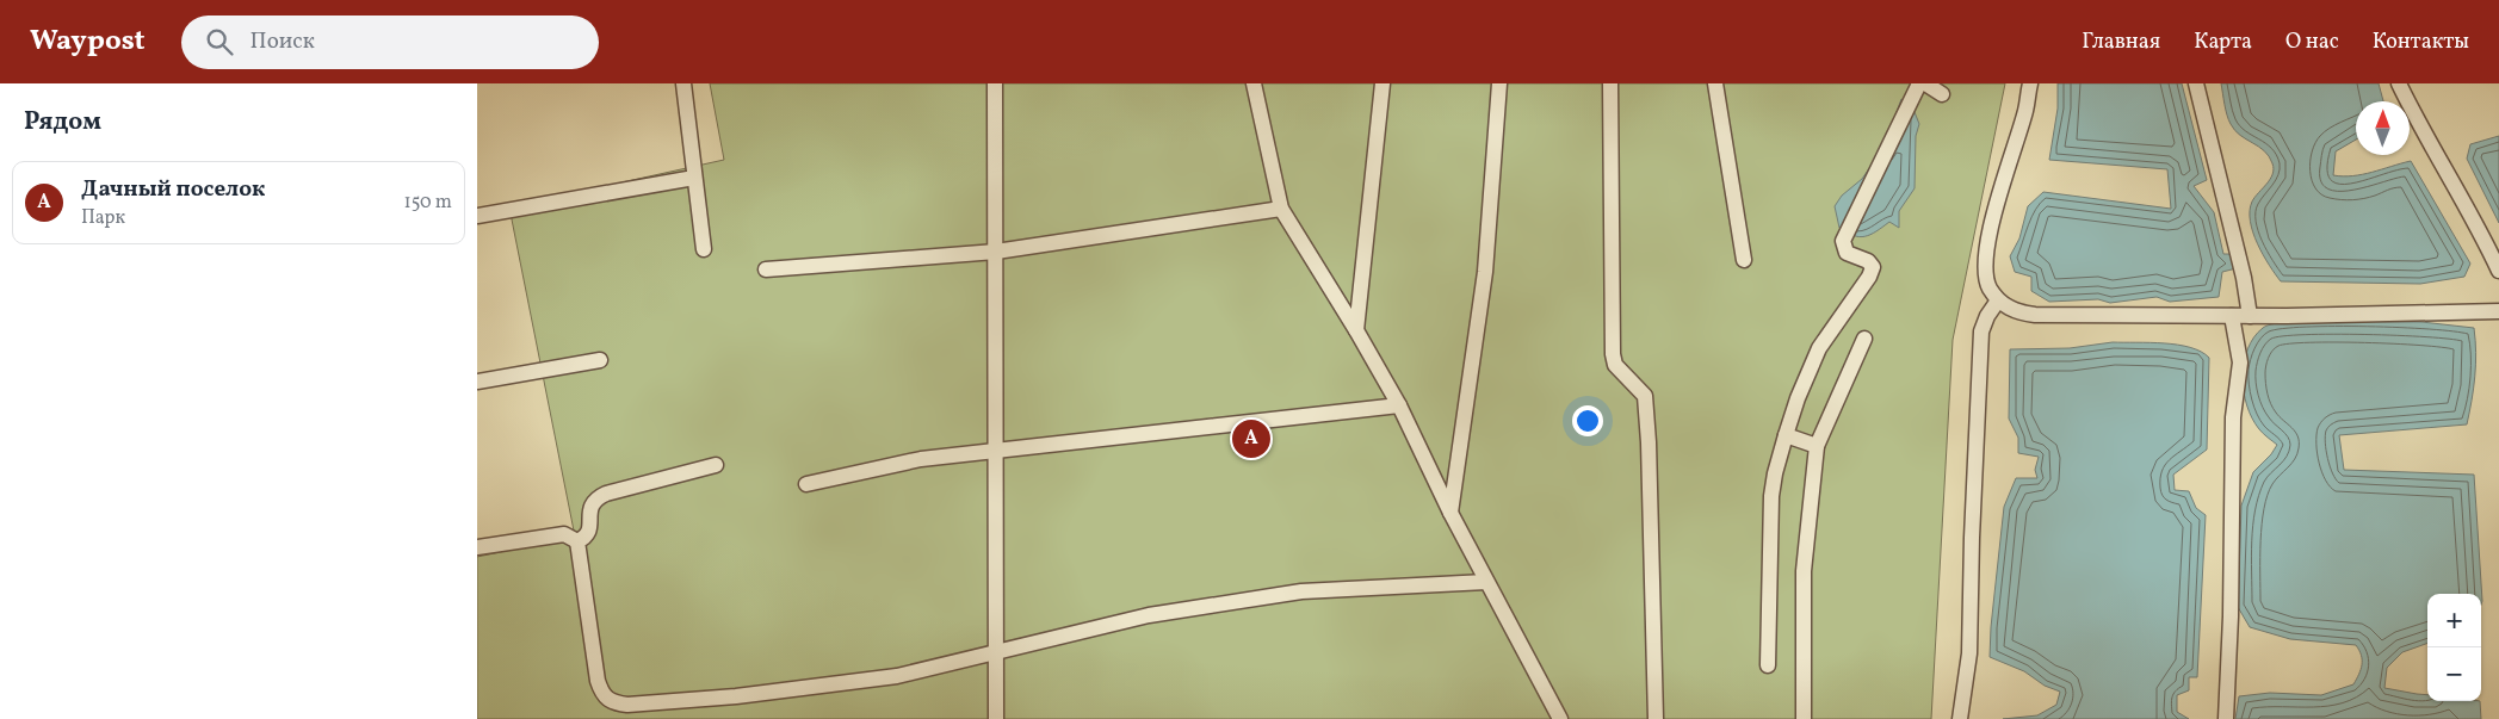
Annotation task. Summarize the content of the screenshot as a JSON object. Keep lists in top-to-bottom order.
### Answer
{
  "north": "top",
  "page": {
    "header": "Waypost",
    "search": "Поиск",
    "nav": [
      "Главная",
      "Карта",
      "О нас",
      "Контакты"
    ],
    "heading": "Рядом",
    "list": [
      {
        "mark": "A",
        "name": "Дачный поселок",
        "note": "Парк",
        "value": "150 m"
      }
    ],
    "pins": "A",
    "map_buttons": ["+", "−"]
  }
}
